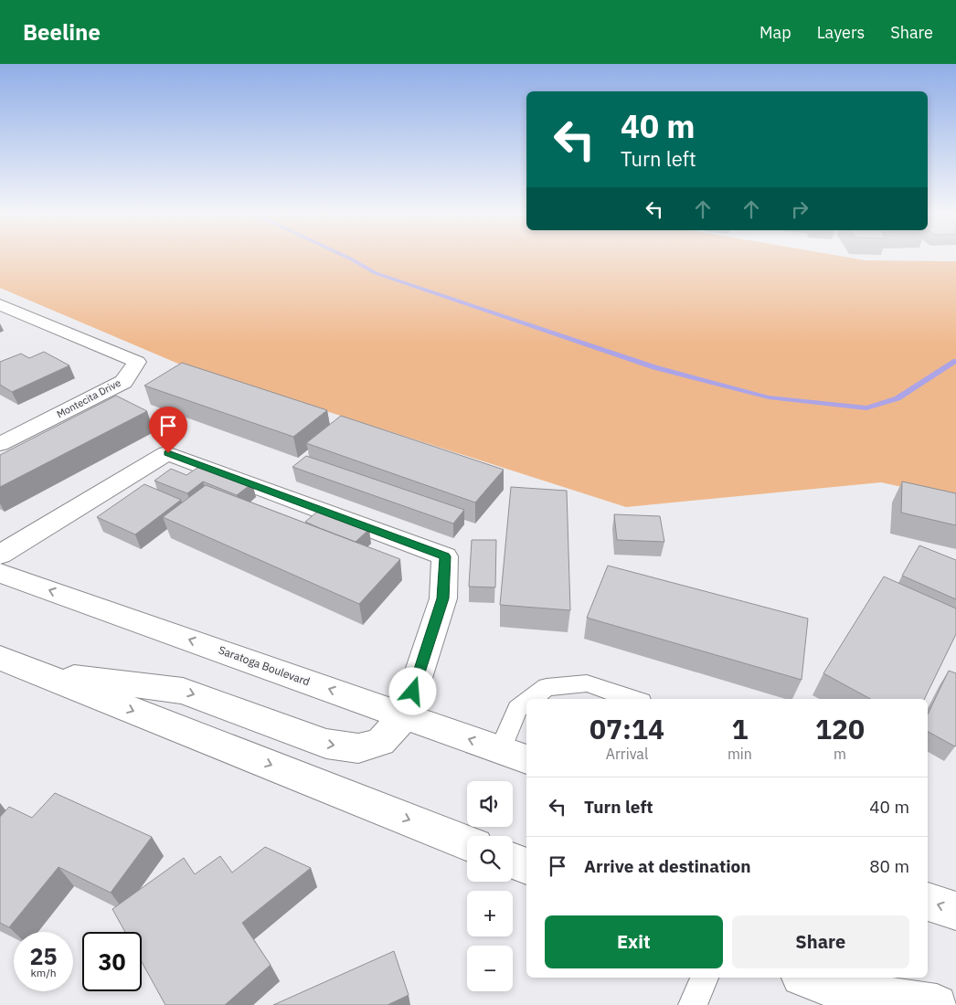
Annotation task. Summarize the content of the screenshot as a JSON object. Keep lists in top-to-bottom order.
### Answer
{
  "streets": {
    "main road": ["Montecita Drive", "Saratoga Boulevard"]
  },
  "page": {
    "header": "Beeline",
    "nav": ["Map", "Layers", "Share"],
    "turn": ["40 m", "Turn left"],
    "eta": [
      "07:14",
      "Arrival",
      "1",
      "min",
      "120",
      "m"
    ],
    "list": [
      {
        "name": "Turn left",
        "value": "40 m"
      },
      {
        "name": "Arrive at destination",
        "value": "80 m"
      }
    ],
    "map_buttons": ["+", "−"],
    "buttons": ["Exit", "Share"],
    "speed": "25 km/h",
    "limit": "30"
  }
}
